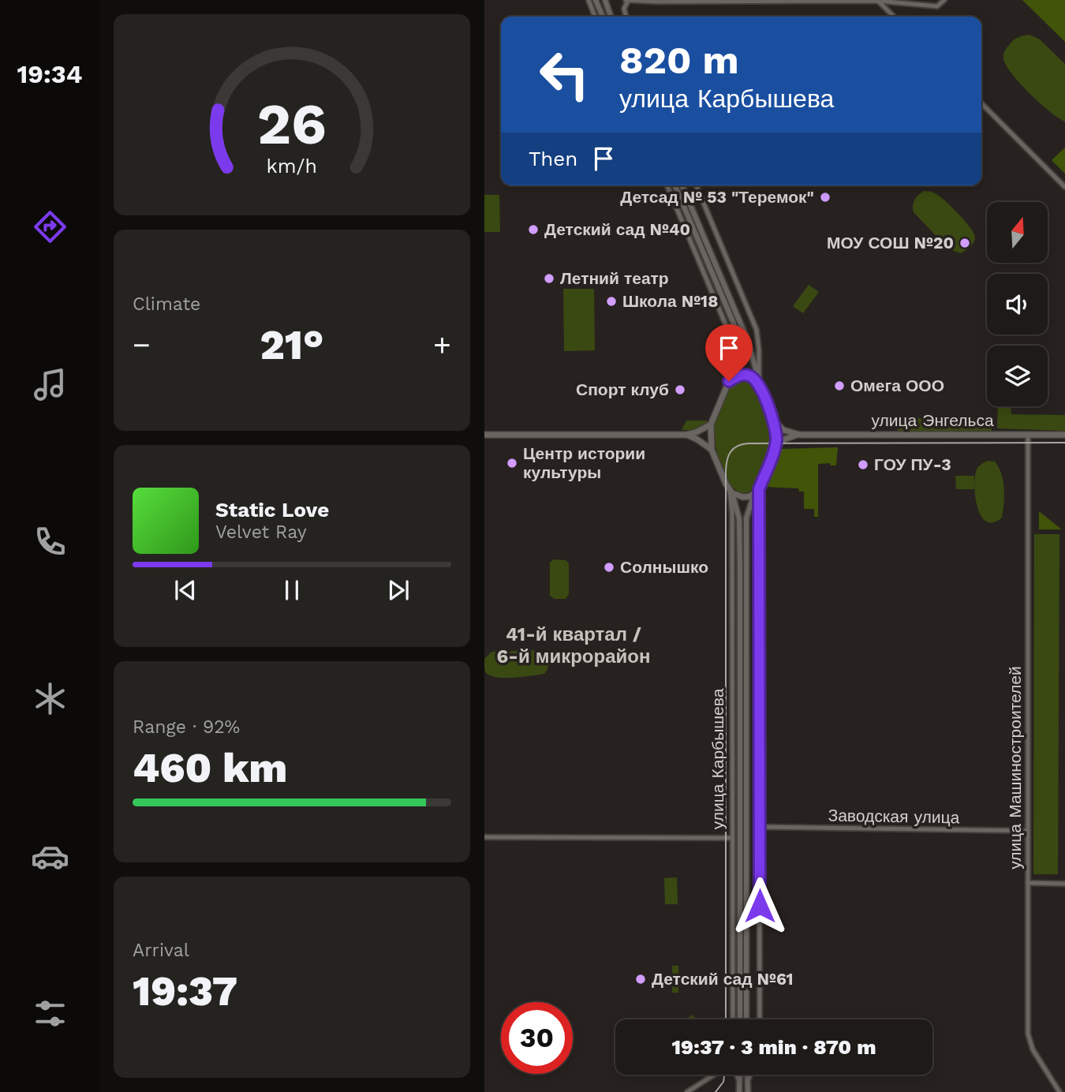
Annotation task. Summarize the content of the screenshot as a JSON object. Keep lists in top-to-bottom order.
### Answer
{
  "streets": {
    "main road": ["улица Энгельса", "улица Карбышева"],
    "street": ["улица Машиностроителей", "Заводская улица"]
  },
  "crossings": [
    ["улица Энгельса", "улица Карбышева"],
    ["улица Энгельса", "улица Машиностроителей"],
    ["улица Карбышева", "Заводская улица"],
    ["улица Машиностроителей", "Заводская улица"]
  ],
  "districts": ["41-й квартал / 6-й микрорайон"],
  "places": [
    "Детсад № 53 \"Теремок\"",
    "Детский сад №40",
    "МОУ СОШ №20",
    "Летний театр",
    "Школа №18",
    "Омега ООО",
    "Спорт клуб",
    "Центр истории культуры",
    "ГОУ ПУ-3",
    "Солнышко",
    "Детский сад №61"
  ],
  "north": "top",
  "page": {
    "tabs": "19:34",
    "turn": ["820 m", "улица Карбышева"],
    "then": "Then",
    "tile": [
      "Climate",
      ["Range · 92%", "460 km"],
      ["Arrival", "19:37"]
    ],
    "heat": ["−", "21°", "+"],
    "song": ["Static Love", "Velvet Ray"],
    "limit": "30",
    "trip": "19:37 · 3 min · 870 m",
    "gauge": ["26", "km/h"]
  }
}
